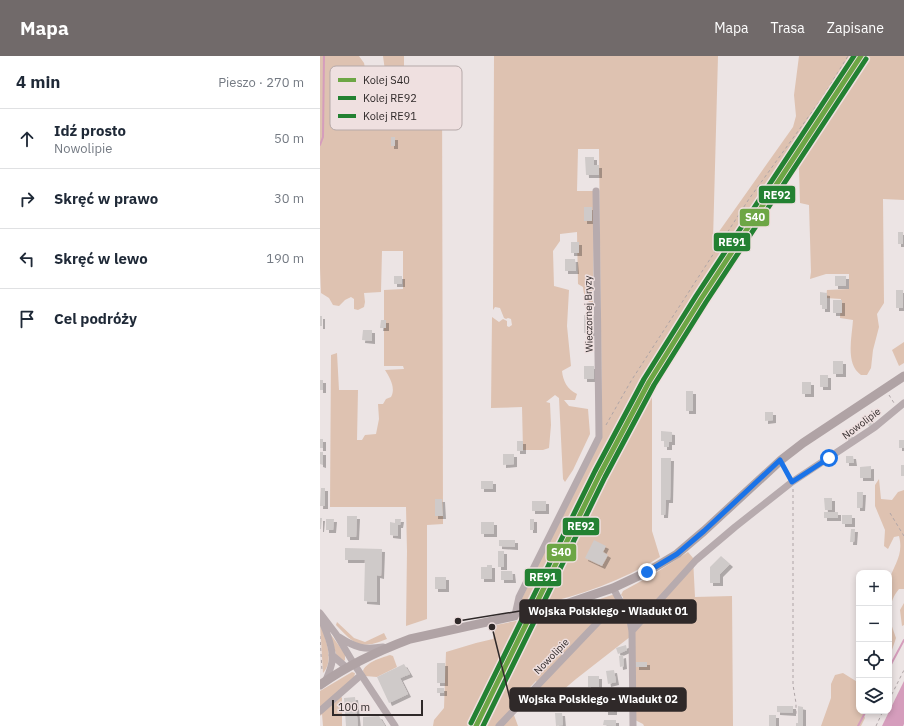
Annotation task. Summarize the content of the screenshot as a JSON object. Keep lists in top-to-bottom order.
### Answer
{
  "streets": {
    "street": ["Wieczornej Bryzy", "Nowolipie"]
  },
  "places": ["Wojska Polskiego - Wiadukt 01", "Wojska Polskiego - Wiadukt 02"],
  "lines": ["rail line S40", "rail line RE91", "rail line RE92"],
  "legend": ["Kolej S40", "Kolej RE92", "Kolej RE91"],
  "scale_bar": "100 m",
  "page": {
    "header": "Mapa",
    "nav": ["Mapa", "Trasa", "Zapisane"],
    "heading": ["4 min", "Pieszo · 270 m"],
    "list": [
      ["Idź prosto", "Nowolipie", "50 m"],
      ["Skręć w prawo", "30 m"],
      ["Skręć w lewo", "190 m"],
      "Cel podróży"
    ],
    "map_buttons": ["+", "−"],
    "scale": "100 m"
  }
}
